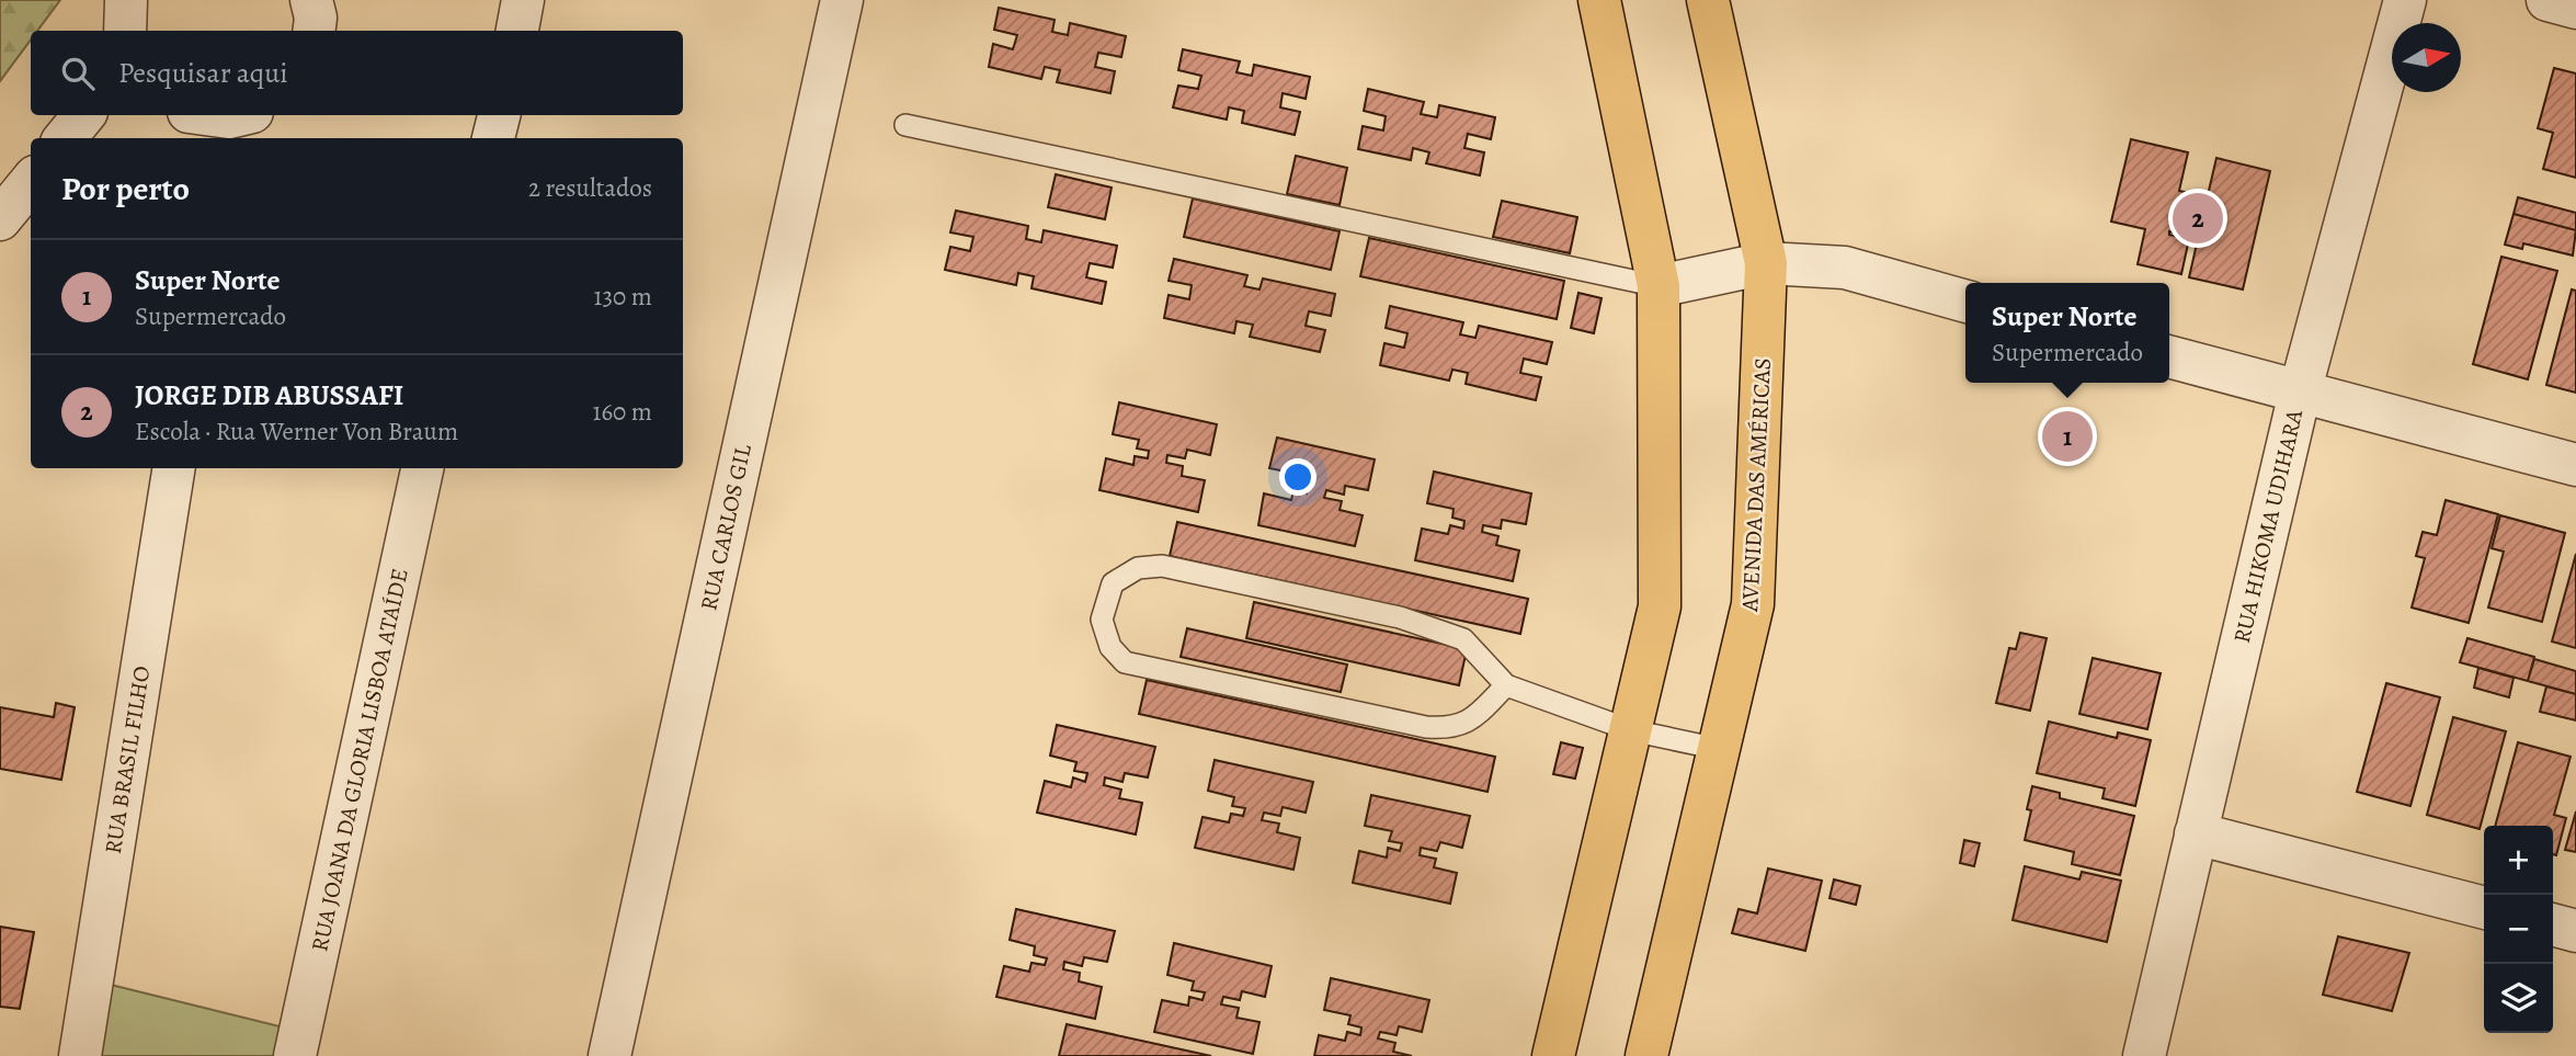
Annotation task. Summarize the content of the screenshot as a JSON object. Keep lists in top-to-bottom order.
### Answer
{
  "streets": {
    "main road": ["AVENIDA DAS AMÉRICAS"],
    "street": [
      "RUA HIKOMA UDIHARA",
      "RUA CARLOS GIL",
      "RUA BRASIL FILHO",
      "RUA JOANA DA GLORIA LISBOA ATAÍDE"
    ]
  },
  "north": "right",
  "page": {
    "search": "Pesquisar aqui",
    "heading": ["Por perto", "2 resultados"],
    "pins": ["2", "1"],
    "list": [
      {
        "mark": "1",
        "name": "Super Norte",
        "note": "Supermercado",
        "value": "130 m"
      },
      {
        "mark": "2",
        "name": "JORGE DIB ABUSSAFI",
        "note": "Escola · Rua Werner Von Braum",
        "value": "160 m"
      }
    ],
    "popup": ["Super Norte", "Supermercado"],
    "map_buttons": ["+", "−"]
  }
}
